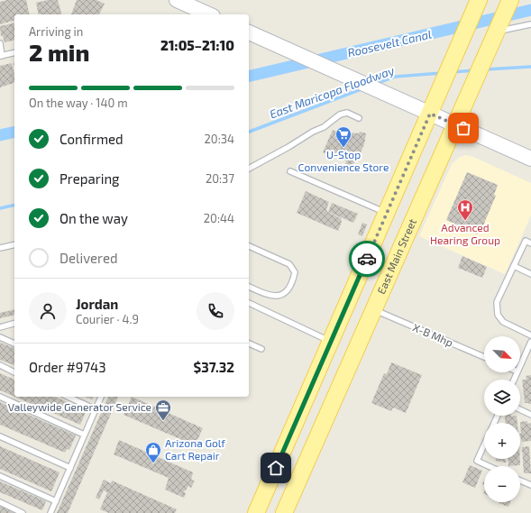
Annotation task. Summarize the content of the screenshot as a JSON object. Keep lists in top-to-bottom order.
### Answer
{
  "streets": {
    "main road": ["East Main Street"],
    "lane": ["X-B Mhp"]
  },
  "crossings": [
    ["East Main Street", "X-B Mhp"]
  ],
  "water": ["Roosevelt Canal", "East Maricopa Floodway"],
  "places": {
    "supermarket": ["U-Stop Convenience Store"],
    "hospital": ["Advanced Hearing Group"],
    "office": ["Valleywide Generator Service"],
    "shop": ["Arizona Golf Cart Repair"]
  },
  "north": "bottom right",
  "page": {
    "heading": ["2 min", "Arriving in", "21:05–21:10"],
    "panel": [
      "Jordan",
      "Courier · 4.9",
      "Order #9743",
      "$37.32"
    ],
    "bar": "On the way · 140 m",
    "list": [
      ["Confirmed", "20:34"],
      ["Preparing", "20:37"],
      ["On the way", "20:44"],
      "Delivered"
    ],
    "map_buttons": ["+", "−"]
  }
}
